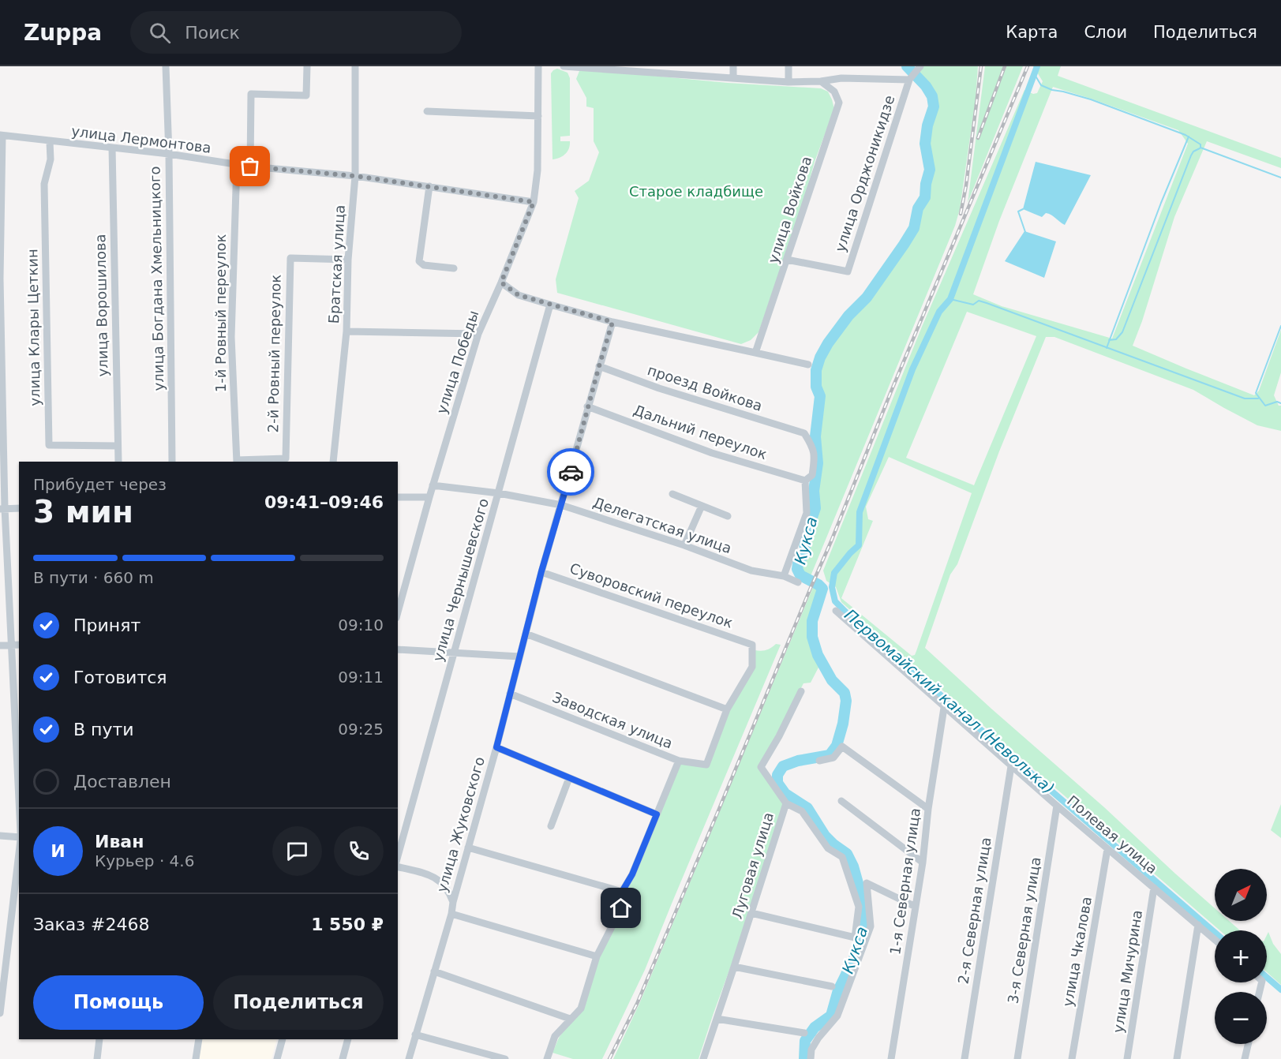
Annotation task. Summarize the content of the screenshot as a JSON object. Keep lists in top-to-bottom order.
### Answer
{
  "streets": {
    "street": [
      "улица Лермонтова",
      "улица Орджоникидзе",
      "улица Войкова",
      "Братская улица",
      "улица Богдана Хмельницкого",
      "улица Ворошилова",
      "1-й Ровный переулок",
      "улица Клары Цеткин",
      "2-й Ровный переулок",
      "улица Победы",
      "проезд Войкова",
      "Дальний переулок",
      "Делегатская улица",
      "улица Чернышевского",
      "Суворовский переулок",
      "Заводская улица",
      "улица Жуковского",
      "Полевая улица",
      "Луговая улица",
      "1-я Северная улица",
      "2-я Северная улица",
      "3-я Северная улица",
      "улица Чкалова",
      "улица Мичурина"
    ]
  },
  "crossings": [
    ["улица Лермонтова", "Братская улица"],
    ["улица Лермонтова", "улица Богдана Хмельницкого"],
    ["улица Лермонтова", "улица Ворошилова"],
    ["улица Лермонтова", "1-й Ровный переулок"],
    ["улица Лермонтова", "улица Клары Цеткин"],
    ["улица Лермонтова", "улица Победы"],
    ["улица Орджоникидзе", "улица Войкова"],
    ["Братская улица", "2-й Ровный переулок"],
    ["улица Ворошилова", "улица Клары Цеткин"],
    ["1-й Ровный переулок", "2-й Ровный переулок"],
    ["улица Победы", "Делегатская улица"],
    ["проезд Войкова", "Дальний переулок"],
    ["проезд Войкова", "улица Жуковского"],
    ["Дальний переулок", "улица Жуковского"],
    ["Делегатская улица", "улица Чернышевского"],
    ["Делегатская улица", "улица Жуковского"],
    ["Суворовский переулок", "Заводская улица"],
    ["Суворовский переулок", "улица Жуковского"],
    ["Заводская улица", "улица Жуковского"],
    ["Полевая улица", "1-я Северная улица"],
    ["Полевая улица", "2-я Северная улица"],
    ["Полевая улица", "3-я Северная улица"],
    ["Полевая улица", "улица Чкалова"],
    ["Полевая улица", "улица Мичурина"]
  ],
  "water": ["Кукса", "Первомайский канал (Неволька)"],
  "parks": ["Старое кладбище"],
  "north": "top right",
  "page": {
    "header": "Zuppa",
    "search": "Поиск",
    "nav": ["Карта", "Слои", "Поделиться"],
    "heading": ["3 мин", "Прибудет через", "09:41–09:46"],
    "panel": [
      "Иван",
      "Курьер · 4.6",
      "Заказ #2468",
      "1 550 ₽"
    ],
    "bar": "В пути · 660 m",
    "list": [
      ["Принят", "09:10"],
      ["Готовится", "09:11"],
      ["В пути", "09:25"],
      "Доставлен"
    ],
    "round": "И",
    "map_buttons": ["+", "−"],
    "buttons": ["Помощь", "Поделиться"]
  }
}
